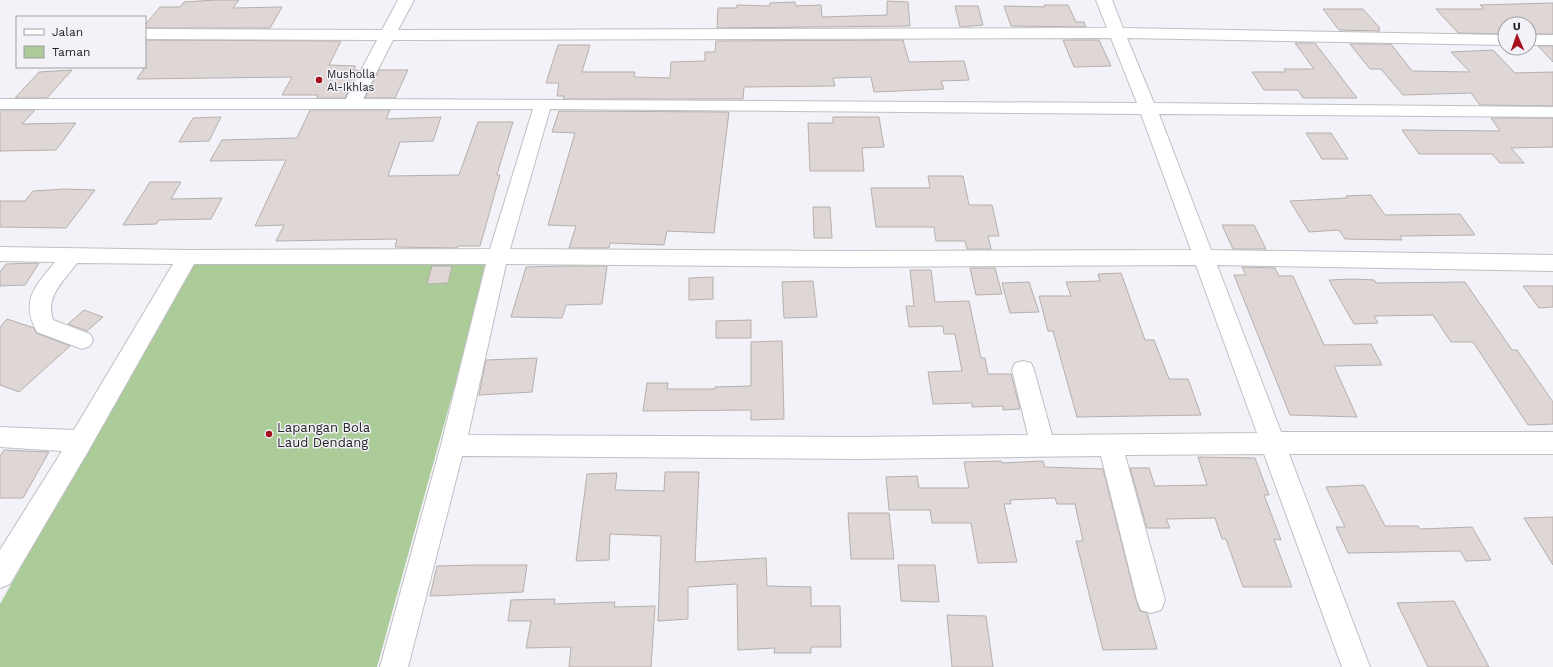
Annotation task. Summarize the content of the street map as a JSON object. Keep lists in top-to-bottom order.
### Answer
{
  "places": ["Musholla Al-Ikhlas", "Lapangan Bola Laud Dendang"],
  "legend": ["Jalan", "Taman"],
  "north": "top"
}
